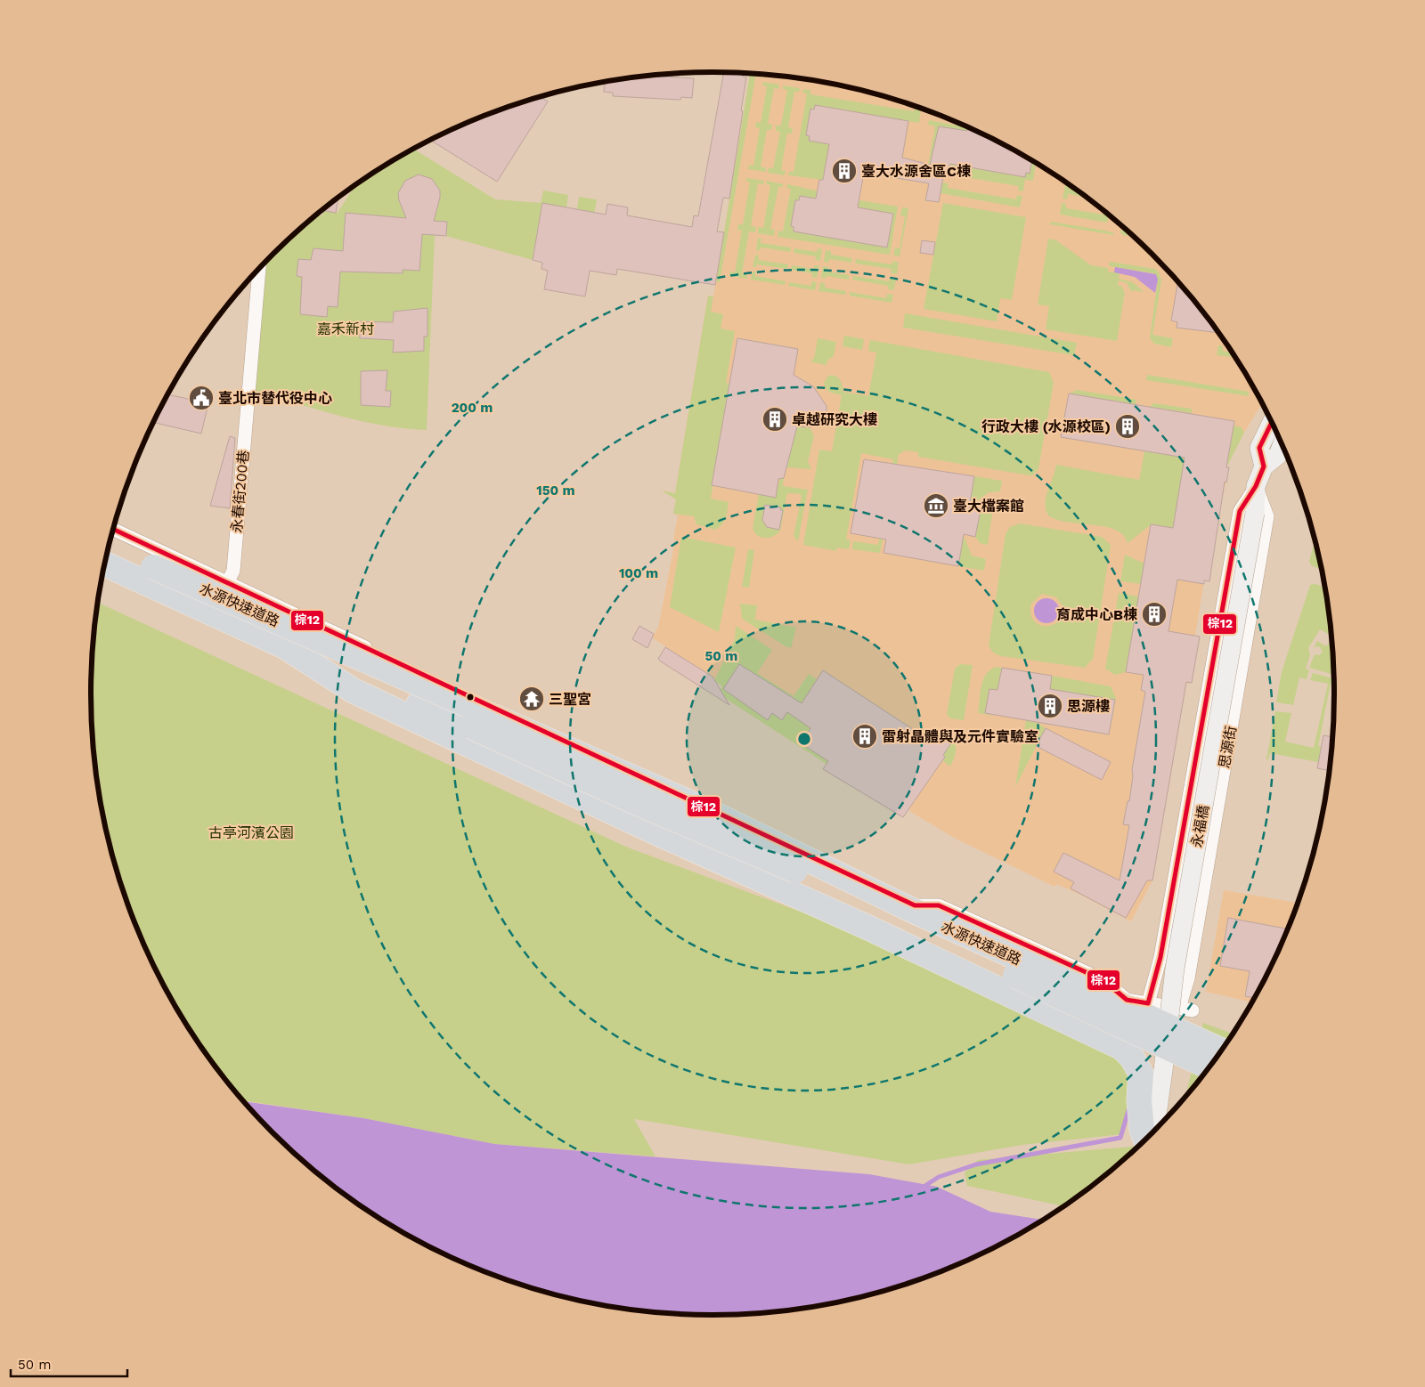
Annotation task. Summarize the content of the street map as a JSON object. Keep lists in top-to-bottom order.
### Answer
{
  "streets": {
    "highway": ["水源快速道路"],
    "street": ["永春街200巷", "思源街", "永福橋"]
  },
  "crossings": [
    ["思源街", "永福橋"]
  ],
  "parks": ["嘉禾新村", "古亭河濱公園"],
  "places": {
    "building": [
      "臺大水源舍區C棟",
      "卓越研究大樓",
      "行政大樓 (水源校區)",
      "育成中心B棟",
      "思源樓",
      "雷射晶體與及元件實驗室"
    ],
    "public building": ["臺北市替代役中心"],
    "museum": ["臺大檔案館"],
    "temple": ["三聖宮"]
  },
  "lines": ["transit line 棕12"],
  "scale_bar": "50 m",
  "rings": [
    "200 m",
    "150 m",
    "100 m",
    "50 m"
  ]
}
